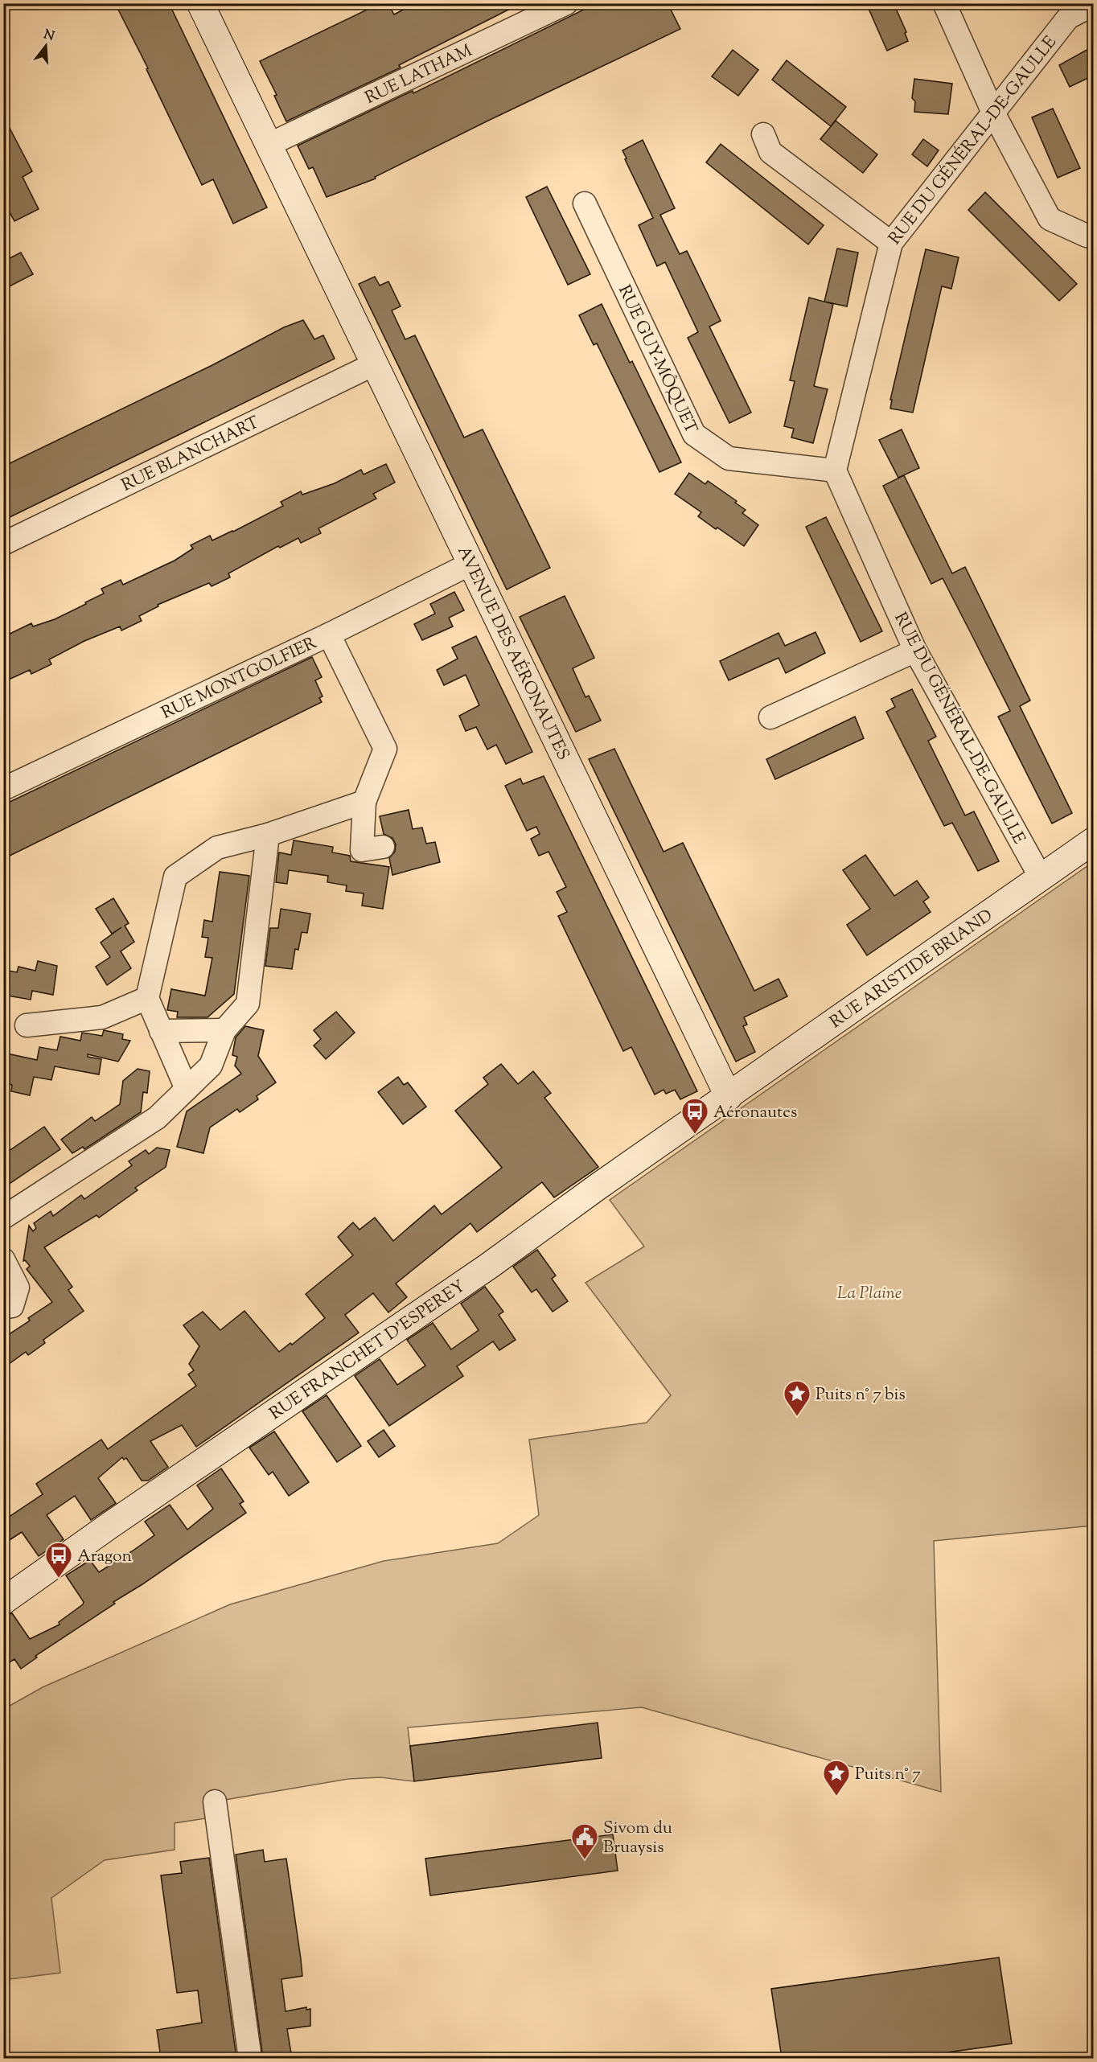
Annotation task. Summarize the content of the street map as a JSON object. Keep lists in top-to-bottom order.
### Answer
{
  "streets": {
    "street": [
      "RUE LATHAM",
      "RUE DU GÉNÉRAL-DE-GAULLE",
      "RUE GUY-MÔQUET",
      "RUE BLANCHART",
      "AVENUE DES AÉRONAUTES",
      "RUE MONTGOLFIER",
      "RUE ARISTIDE BRIAND",
      "RUE FRANCHET D'ESPEREY"
    ]
  },
  "crossings": [
    ["RUE LATHAM", "AVENUE DES AÉRONAUTES"],
    ["RUE DU GÉNÉRAL-DE-GAULLE", "RUE GUY-MÔQUET"],
    ["RUE DU GÉNÉRAL-DE-GAULLE", "RUE ARISTIDE BRIAND"],
    ["RUE BLANCHART", "AVENUE DES AÉRONAUTES"],
    ["AVENUE DES AÉRONAUTES", "RUE MONTGOLFIER"],
    ["AVENUE DES AÉRONAUTES", "RUE ARISTIDE BRIAND"],
    ["AVENUE DES AÉRONAUTES", "RUE FRANCHET D'ESPEREY"],
    ["RUE ARISTIDE BRIAND", "RUE FRANCHET D'ESPEREY"]
  ],
  "parks": ["La Plaine"],
  "places": {
    "bus stop": ["Aéronautes", "Aragon"],
    "place": ["Puits n° 7 bis", "Puits n° 7"],
    "public building": ["Sivom du Bruaysis"]
  },
  "north": "top"
}
